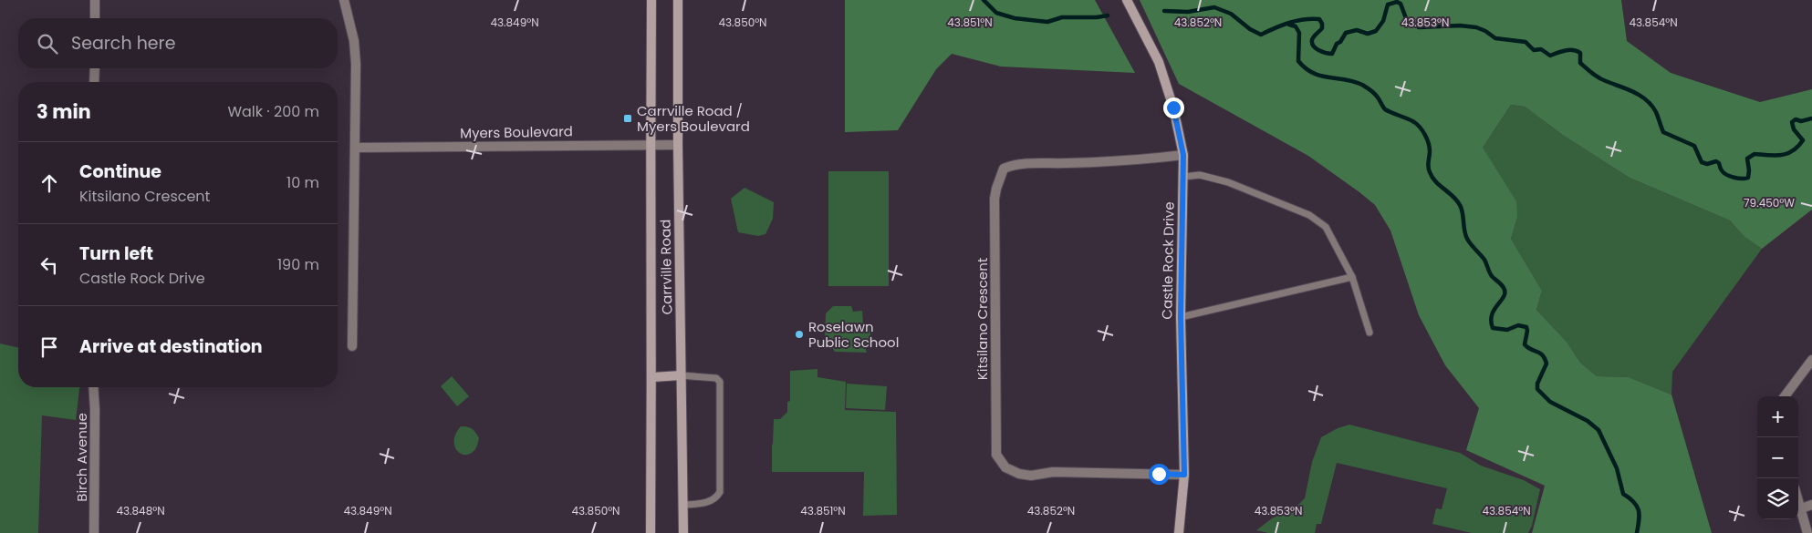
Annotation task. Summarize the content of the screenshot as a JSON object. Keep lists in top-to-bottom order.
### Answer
{
  "streets": {
    "main road": ["Castle Rock Drive", "Carrville Road"],
    "street": ["Myers Boulevard", "Kitsilano Crescent", "Birch Avenue"]
  },
  "crossings": [
    ["Myers Boulevard", "Carrville Road"],
    ["Castle Rock Drive", "Kitsilano Crescent"]
  ],
  "places": {
    "transit": ["Carrville Road / Myers Boulevard"],
    "other": ["Roselawn Public School"]
  },
  "page": {
    "search": "Search here",
    "heading": ["3 min", "Walk · 200 m"],
    "list": [
      ["Continue", "Kitsilano Crescent", "10 m"],
      ["Turn left", "Castle Rock Drive", "190 m"],
      "Arrive at destination"
    ],
    "map_buttons": ["+", "−"]
  },
  "coordinates": [
    "43.849°N",
    "43.850°N",
    "43.851°N",
    "43.852°N",
    "43.853°N",
    "43.854°N",
    "79.450°W",
    "43.848°N"
  ]
}
